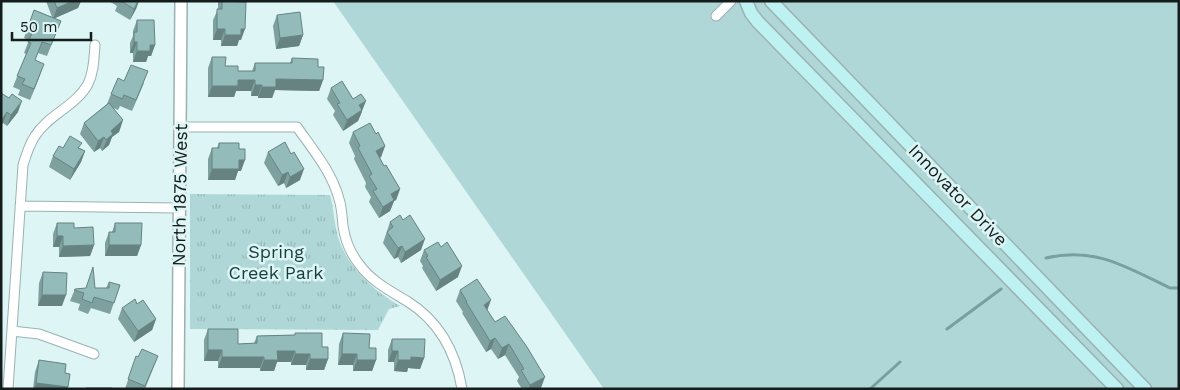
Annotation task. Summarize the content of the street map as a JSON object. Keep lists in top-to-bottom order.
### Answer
{
  "streets": {
    "main road": ["Innovator Drive"],
    "street": ["North 1875 West"]
  },
  "parks": ["Spring Creek Park"],
  "scale_bar": "50 m"
}
